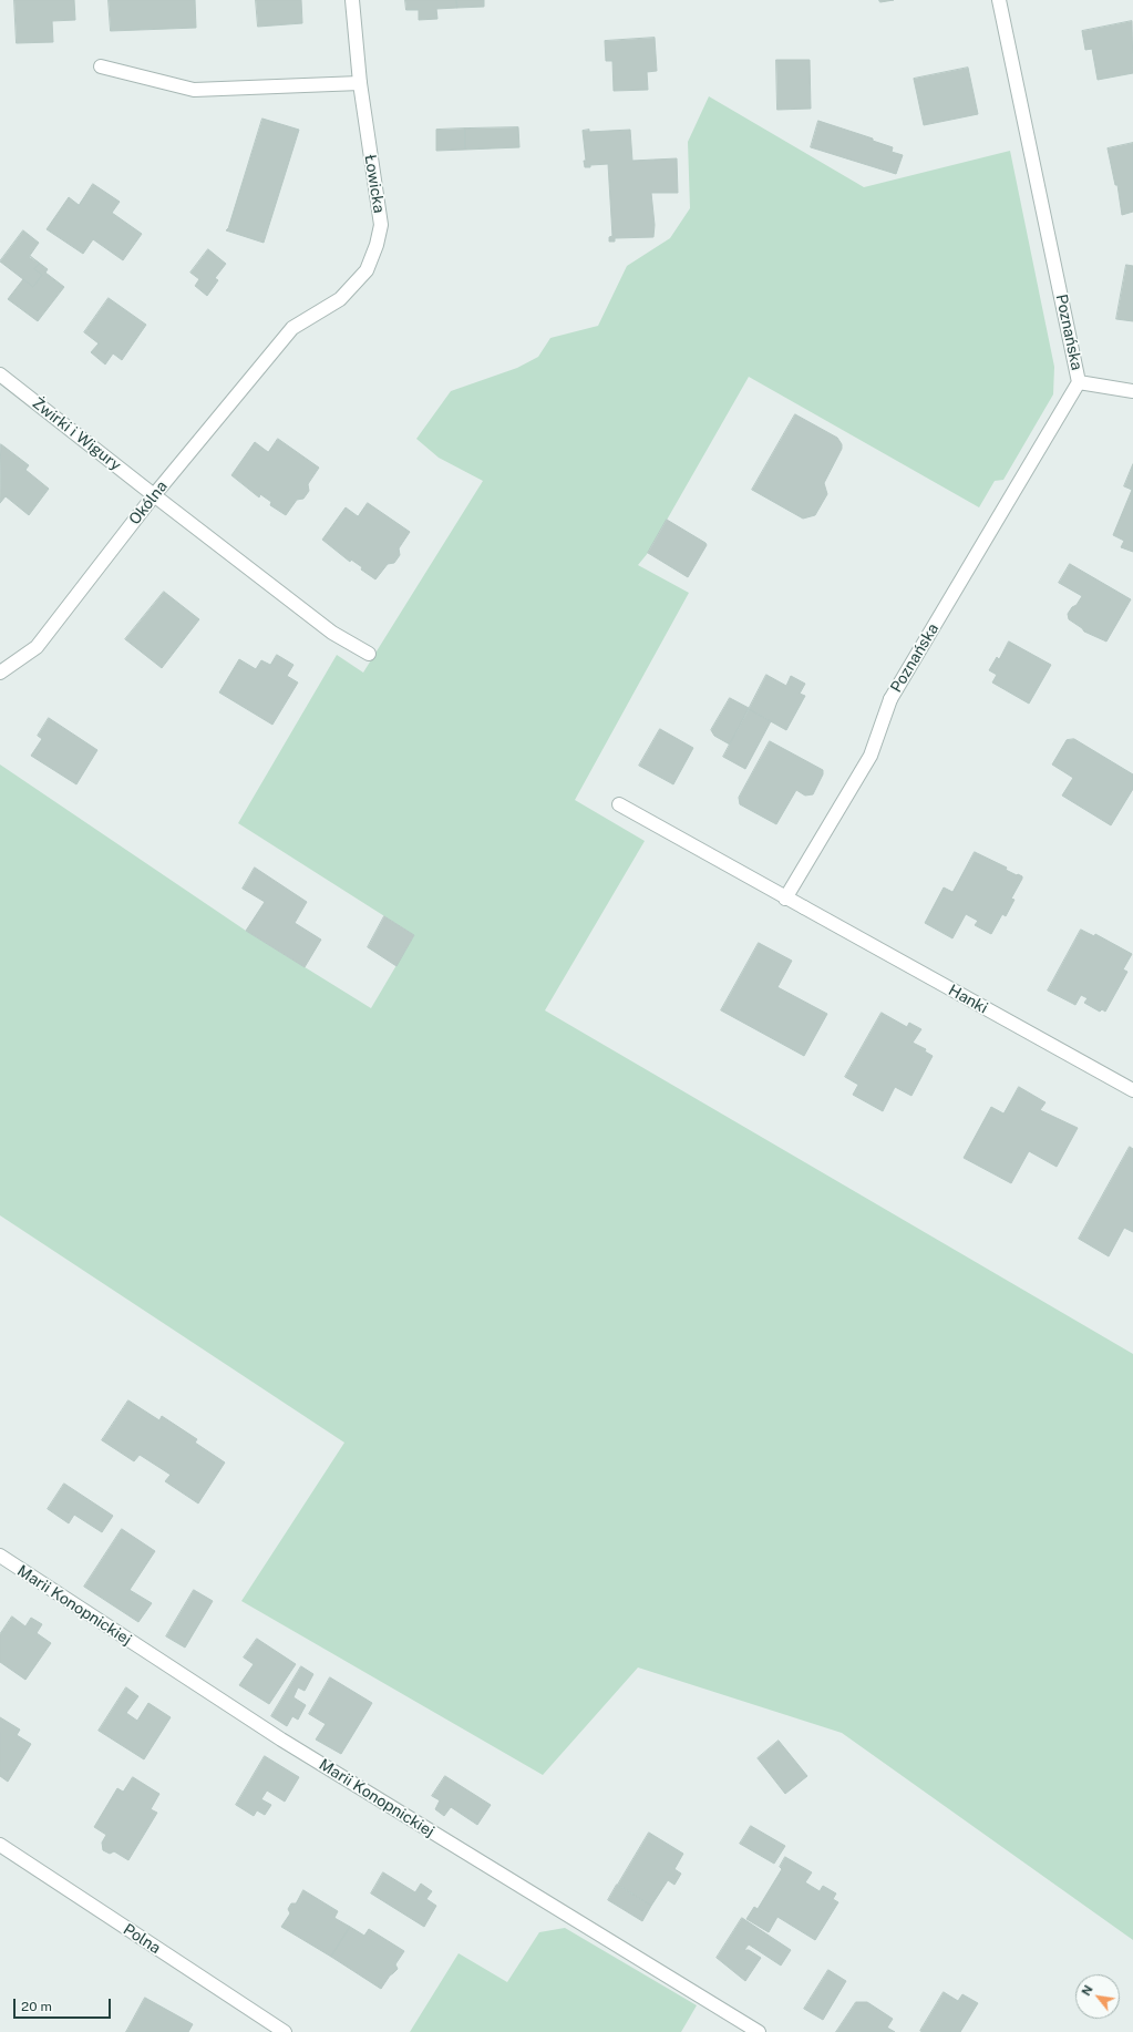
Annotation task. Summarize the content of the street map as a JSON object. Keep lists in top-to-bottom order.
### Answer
{
  "streets": {
    "street": [
      "Łowicka",
      "Poznańska",
      "Żwirki i Wigury",
      "Okólna",
      "Hanki",
      "Marii Konopnickiej",
      "Polna"
    ]
  },
  "crossings": [
    ["Łowicka", "Okólna"],
    ["Poznańska", "Hanki"],
    ["Żwirki i Wigury", "Okólna"]
  ],
  "scale_bar": "20 m",
  "north": "top left"
}
